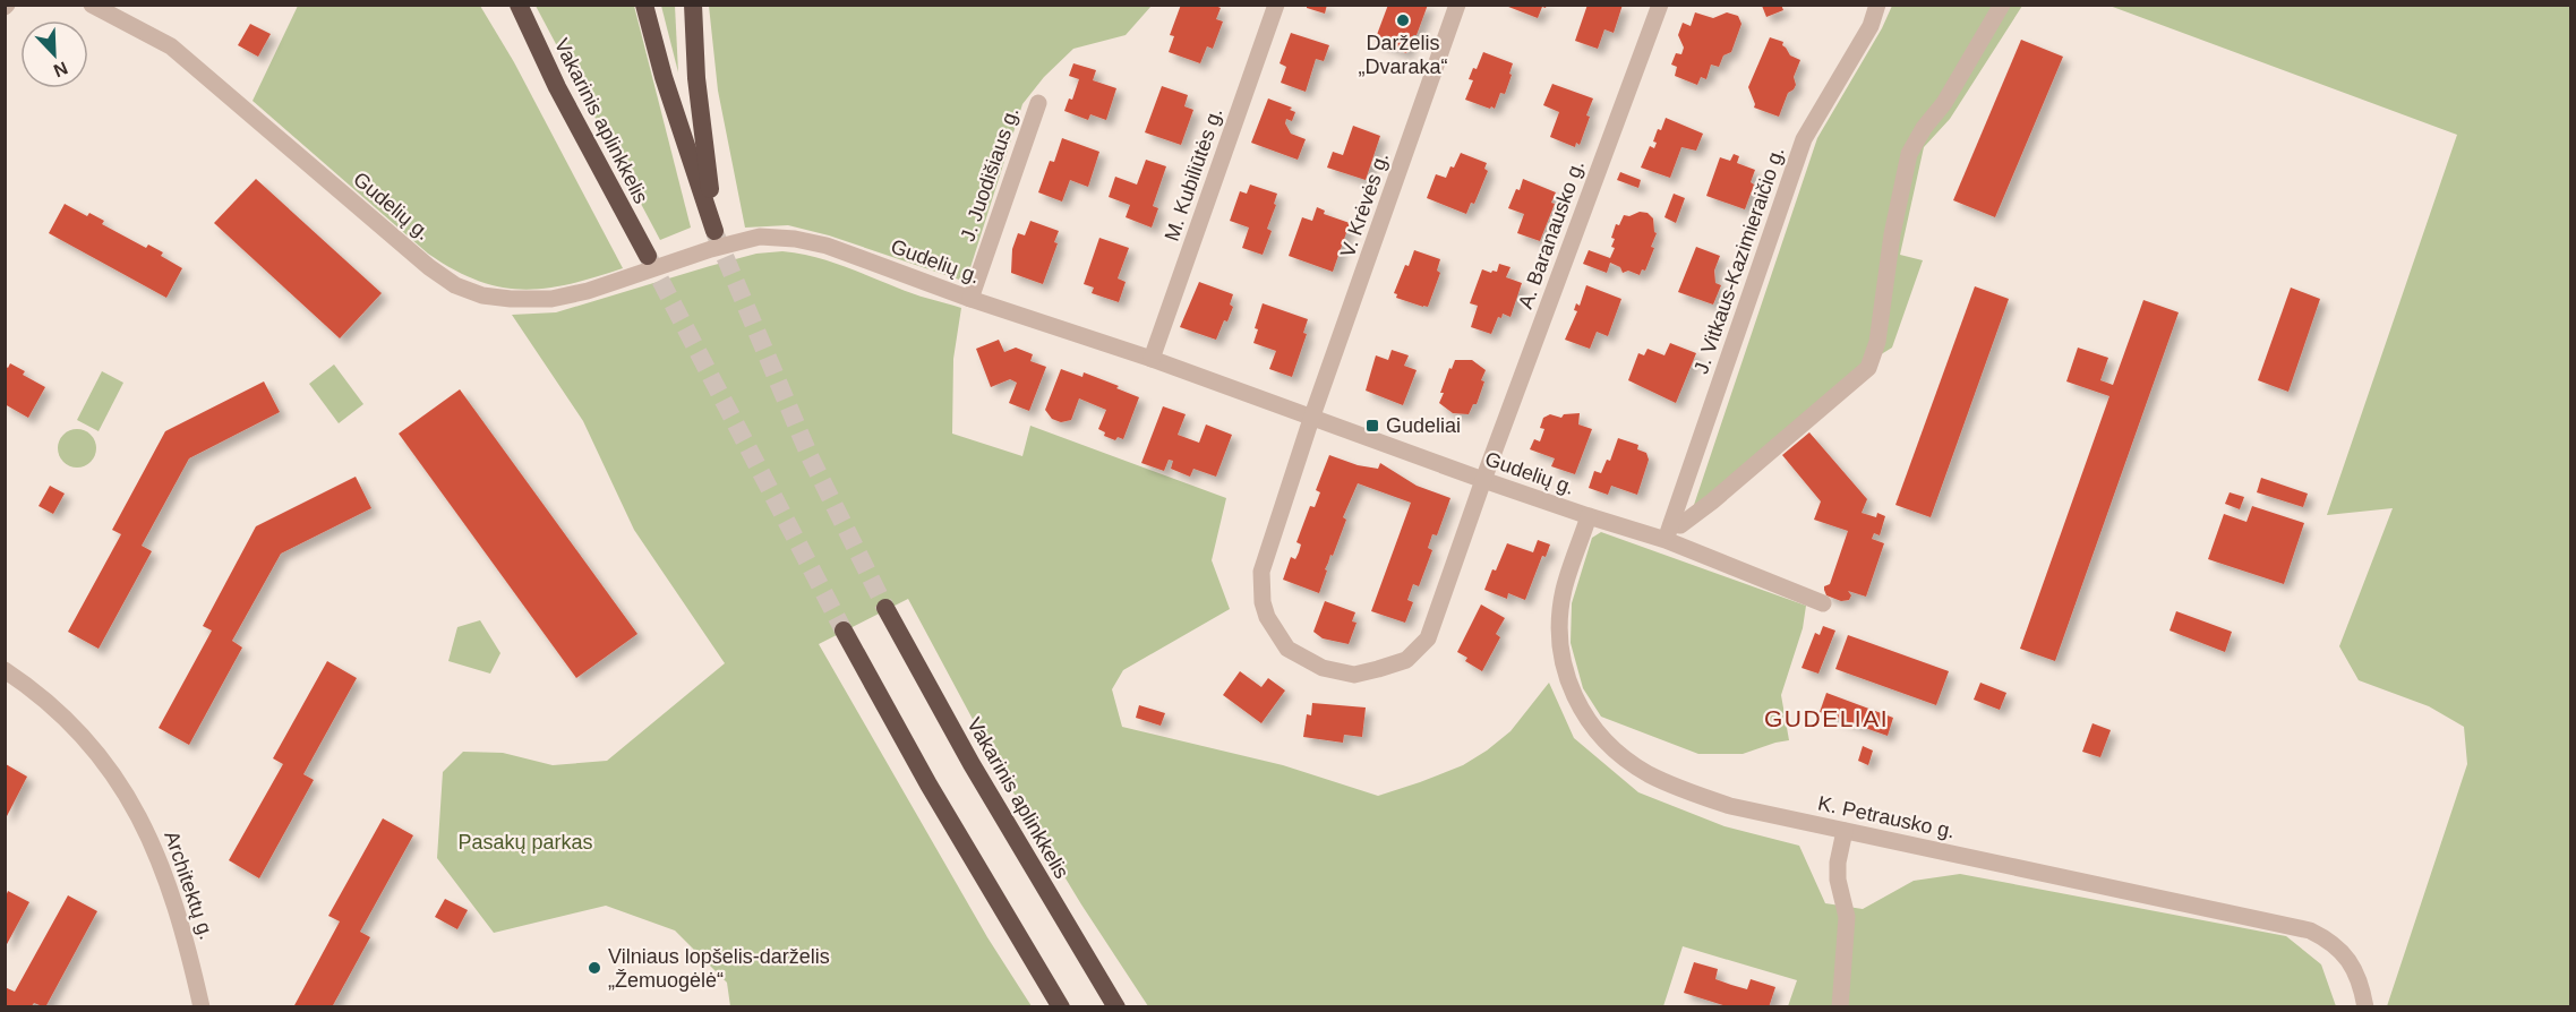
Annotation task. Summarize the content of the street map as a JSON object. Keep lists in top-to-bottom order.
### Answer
{
  "streets": {
    "highway": ["Vakarinis aplinkkelis"],
    "street": [
      "J. Juodišiaus g.",
      "M. Kubiliūtės g.",
      "V. Krėvės g.",
      "Gudelių g.",
      "A. Baranausko g.",
      "J. Vitkaus-Kazimieraičio g.",
      "K. Petrausko g.",
      "Architektų g."
    ]
  },
  "crossings": [
    ["J. Juodišiaus g.", "Gudelių g."],
    ["M. Kubiliūtės g.", "Gudelių g."],
    ["V. Krėvės g.", "Gudelių g."],
    ["V. Krėvės g.", "A. Baranausko g."],
    ["Gudelių g.", "A. Baranausko g."],
    ["Gudelių g.", "J. Vitkaus-Kazimieraičio g."],
    ["Gudelių g.", "K. Petrausko g."]
  ],
  "districts": ["GUDELIAI"],
  "parks": ["Pasakų parkas"],
  "places": {
    "other": ["Darželis „Dvaraka“", "Vilniaus lopšelis-darželis „Žemuogėlė“"],
    "transit": ["Gudeliai"]
  },
  "north": "bottom right"
}
